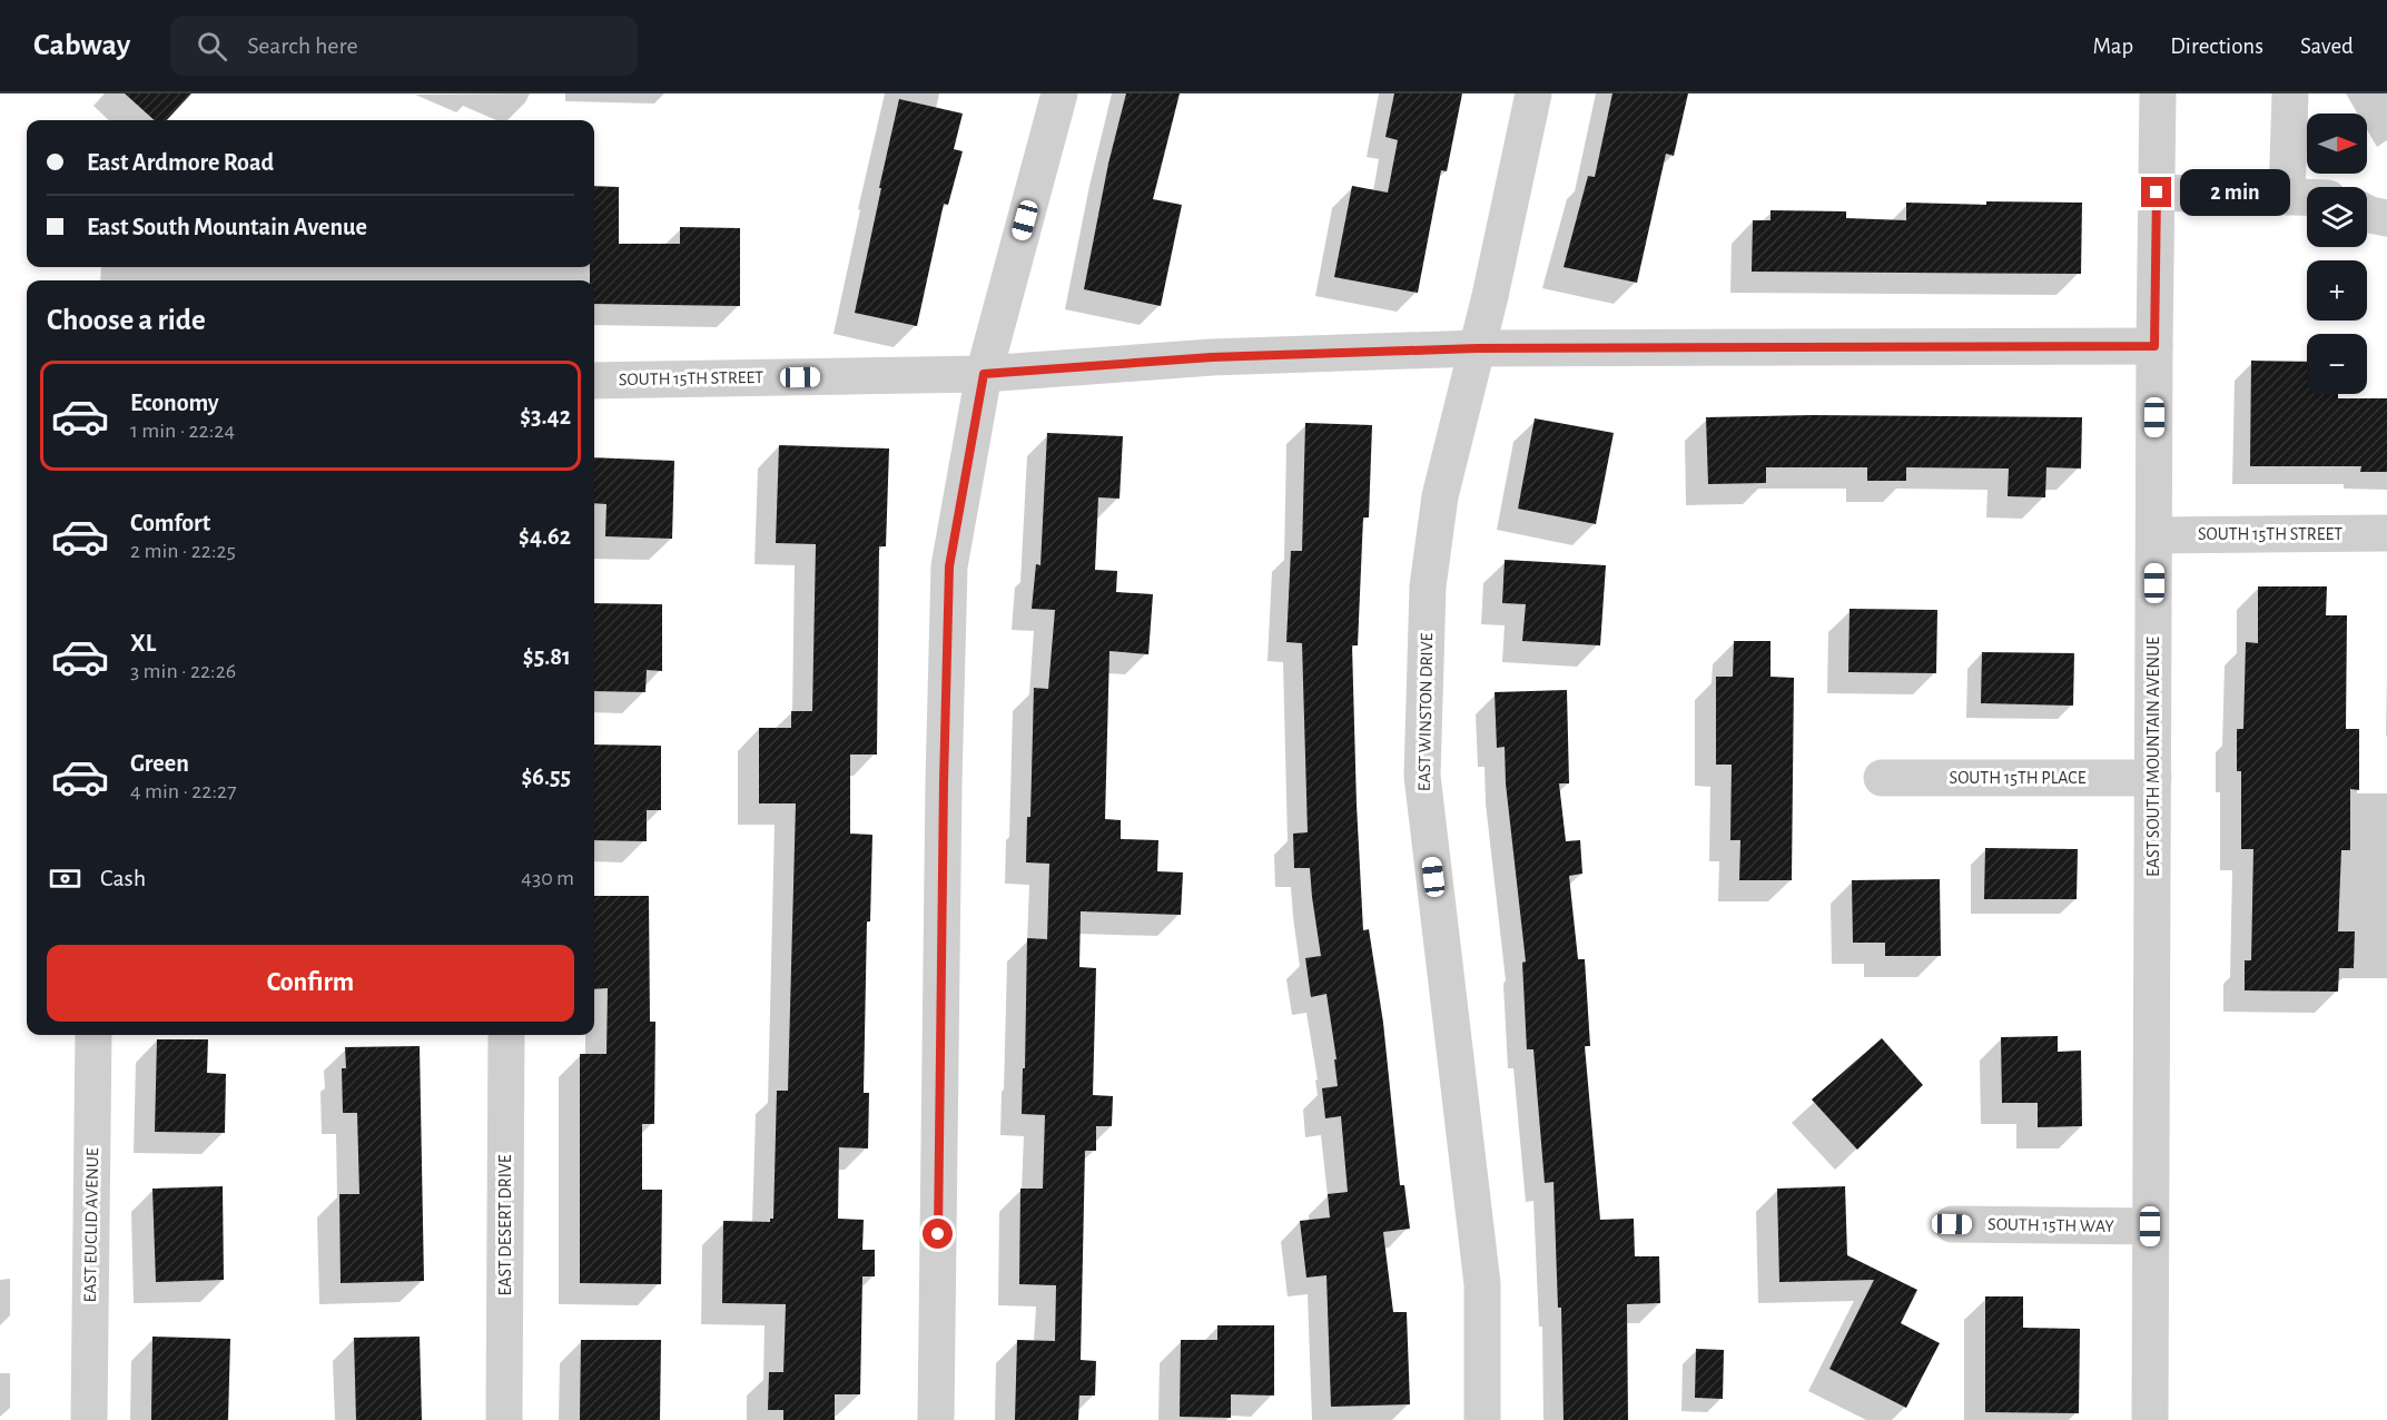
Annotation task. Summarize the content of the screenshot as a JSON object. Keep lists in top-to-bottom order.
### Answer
{
  "streets": {
    "street": [
      "SOUTH 15TH STREET",
      "EAST WINSTON DRIVE",
      "EAST SOUTH MOUNTAIN AVENUE",
      "SOUTH 15TH PLACE",
      "EAST EUCLID AVENUE",
      "EAST DESERT DRIVE",
      "SOUTH 15TH WAY"
    ]
  },
  "crossings": [
    ["SOUTH 15TH STREET", "EAST WINSTON DRIVE"],
    ["SOUTH 15TH STREET", "EAST SOUTH MOUNTAIN AVENUE"],
    ["EAST SOUTH MOUNTAIN AVENUE", "SOUTH 15TH PLACE"],
    ["EAST SOUTH MOUNTAIN AVENUE", "SOUTH 15TH WAY"]
  ],
  "north": "right",
  "page": {
    "header": "Cabway",
    "search": "Search here",
    "nav": ["Map", "Directions", "Saved"],
    "map_buttons": ["+", "−"],
    "banner": ["East Ardmore Road", "East South Mountain Avenue"],
    "bubble": "2 min",
    "heading": "Choose a ride",
    "list": [
      {
        "name": "Economy",
        "note": "1 min · 22:24",
        "value": "$3.42"
      },
      {
        "name": "Comfort",
        "note": "2 min · 22:25",
        "value": "$4.62"
      },
      {
        "name": "XL",
        "note": "3 min · 22:26",
        "value": "$5.81"
      },
      {
        "name": "Green",
        "note": "4 min · 22:27",
        "value": "$6.55"
      }
    ],
    "pay": ["Cash", "430 m"],
    "buttons": "Confirm"
  }
}
